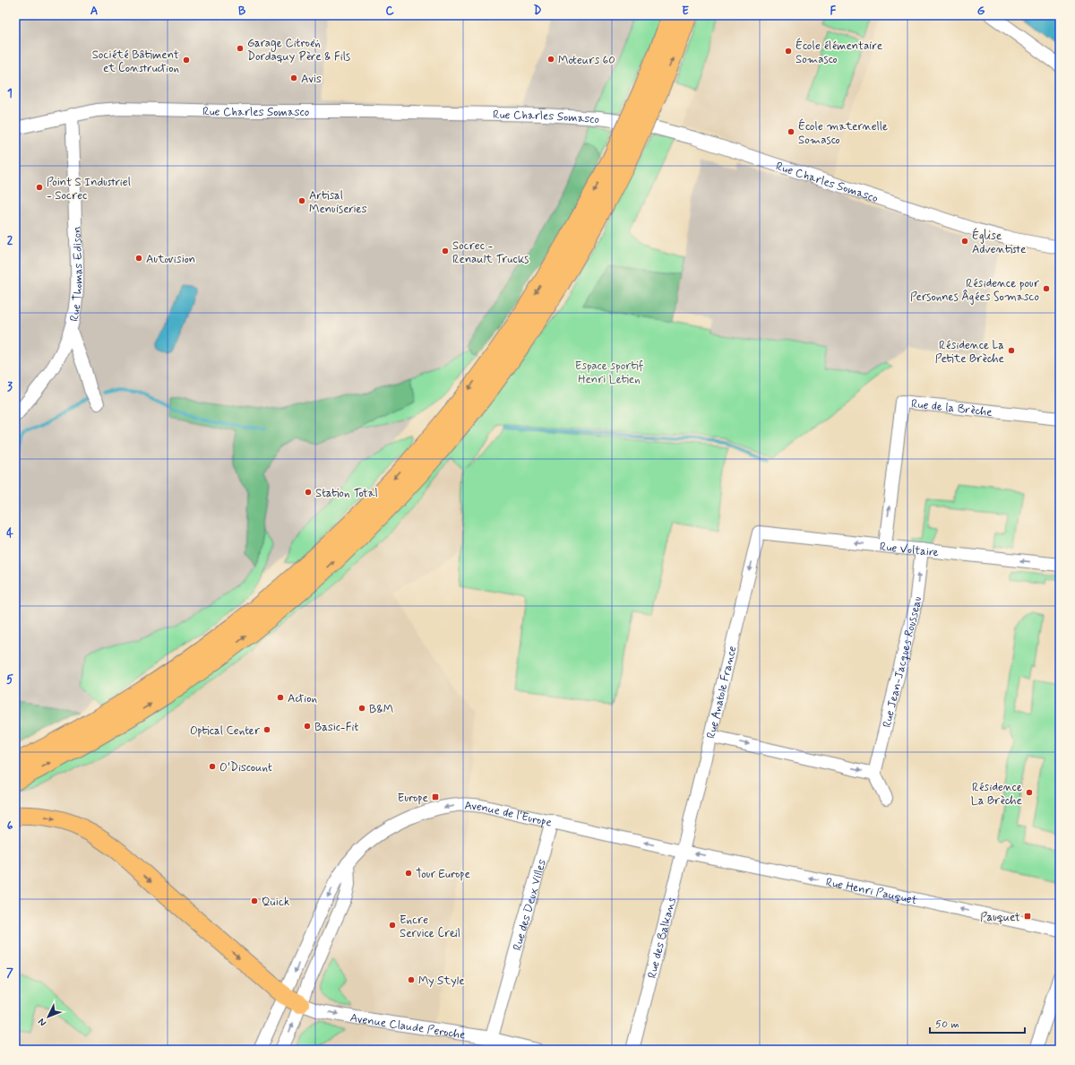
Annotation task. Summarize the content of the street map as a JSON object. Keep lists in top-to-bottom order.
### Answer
{
  "streets": {
    "street": [
      "Rue Charles Somasco",
      "Rue Thomas Edison",
      "Rue de la Brèche",
      "Rue Voltaire",
      "Rue Jean-Jacques Rousseau",
      "Rue Anatole France",
      "Avenue de l'Europe",
      "Rue Henri Pauquet",
      "Rue des Deux Villes",
      "Rue des Balkans",
      "Avenue Claude Peroche"
    ]
  },
  "crossings": [
    ["Rue Charles Somasco", "Rue Thomas Edison"],
    ["Rue de la Brèche", "Rue Voltaire"],
    ["Rue Voltaire", "Rue Jean-Jacques Rousseau"],
    ["Rue Voltaire", "Rue Anatole France"],
    ["Rue Anatole France", "Avenue de l'Europe"],
    ["Rue Anatole France", "Rue Henri Pauquet"],
    ["Rue Anatole France", "Rue des Balkans"],
    ["Avenue de l'Europe", "Rue Henri Pauquet"],
    ["Avenue de l'Europe", "Rue des Deux Villes"],
    ["Avenue de l'Europe", "Rue des Balkans"],
    ["Rue Henri Pauquet", "Rue des Balkans"],
    ["Rue des Deux Villes", "Avenue Claude Peroche"]
  ],
  "one_way": [
    "Rue Voltaire",
    "Rue Jean-Jacques Rousseau",
    "Rue Anatole France",
    "Avenue de l'Europe",
    "Rue Henri Pauquet",
    "Avenue Claude Peroche"
  ],
  "parks": ["Espace sportif Henri Letien"],
  "places": {
    "other": [
      "Garage Citroën Dordaquy Père & Fils",
      "École élémentaire Somasco",
      "Moteurs 60",
      "Société Bâtiment et Construction",
      "Avis",
      "École maternelle Somasco",
      "Point S Industriel - Socrec",
      "Artisal Menuiseries",
      "Église Adventiste",
      "Socrec - Renault Trucks",
      "Autovision",
      "Résidence pour Personnes Âgées Somasco",
      "Résidence La Petite Brèche",
      "Station Total",
      "Action",
      "B&M",
      "Basic-Fit",
      "Optical Center",
      "O'Discount",
      "Résidence La Brèche",
      "Tour Europe",
      "Quick",
      "Encre Service Creil",
      "My Style"
    ],
    "transit": ["Europe", "Pauquet"]
  },
  "scale_bar": "50 m",
  "north": "bottom left",
  "grid": {
    "columns": [
      "A",
      "B",
      "C",
      "D",
      "E",
      "F",
      "G"
    ],
    "rows": [
      "1",
      "2",
      "3",
      "4",
      "5",
      "6",
      "7"
    ]
  }
}
